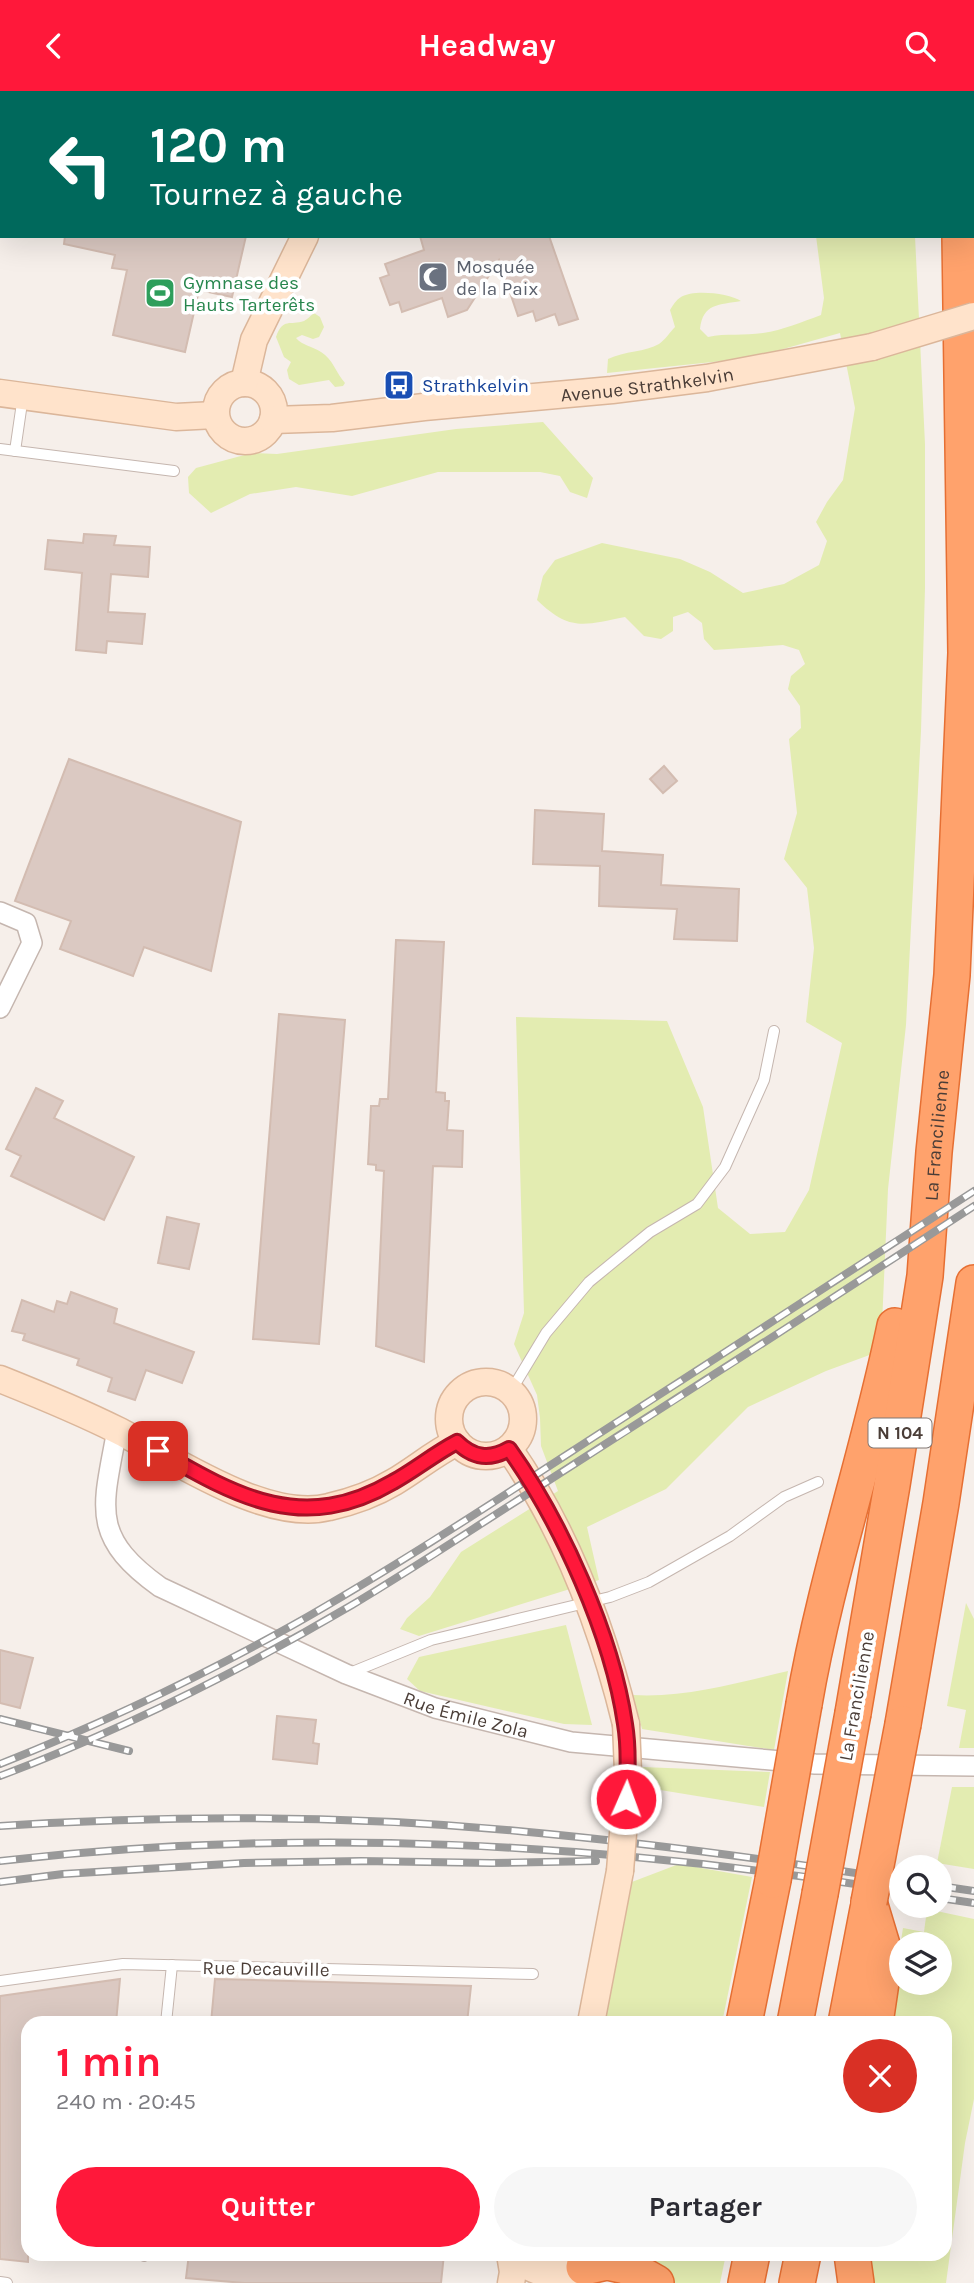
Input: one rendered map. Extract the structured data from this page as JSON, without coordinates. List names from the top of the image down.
{
  "streets": {
    "highway": ["La Francilienne", "N 104"],
    "street": ["Avenue Strathkelvin", "Rue Émile Zola"],
    "lane": ["Rue Decauville"]
  },
  "places": {
    "mosque": ["Mosquée de la Paix"],
    "sports": ["Gymnase des Hauts Tarterêts"],
    "bus stop": ["Strathkelvin"]
  },
  "page": {
    "header": "Headway",
    "turn": ["120 m", "Tournez à gauche"],
    "heading": ["1 min", "240 m · 20:45"],
    "buttons": ["Quitter", "Partager"]
  }
}
